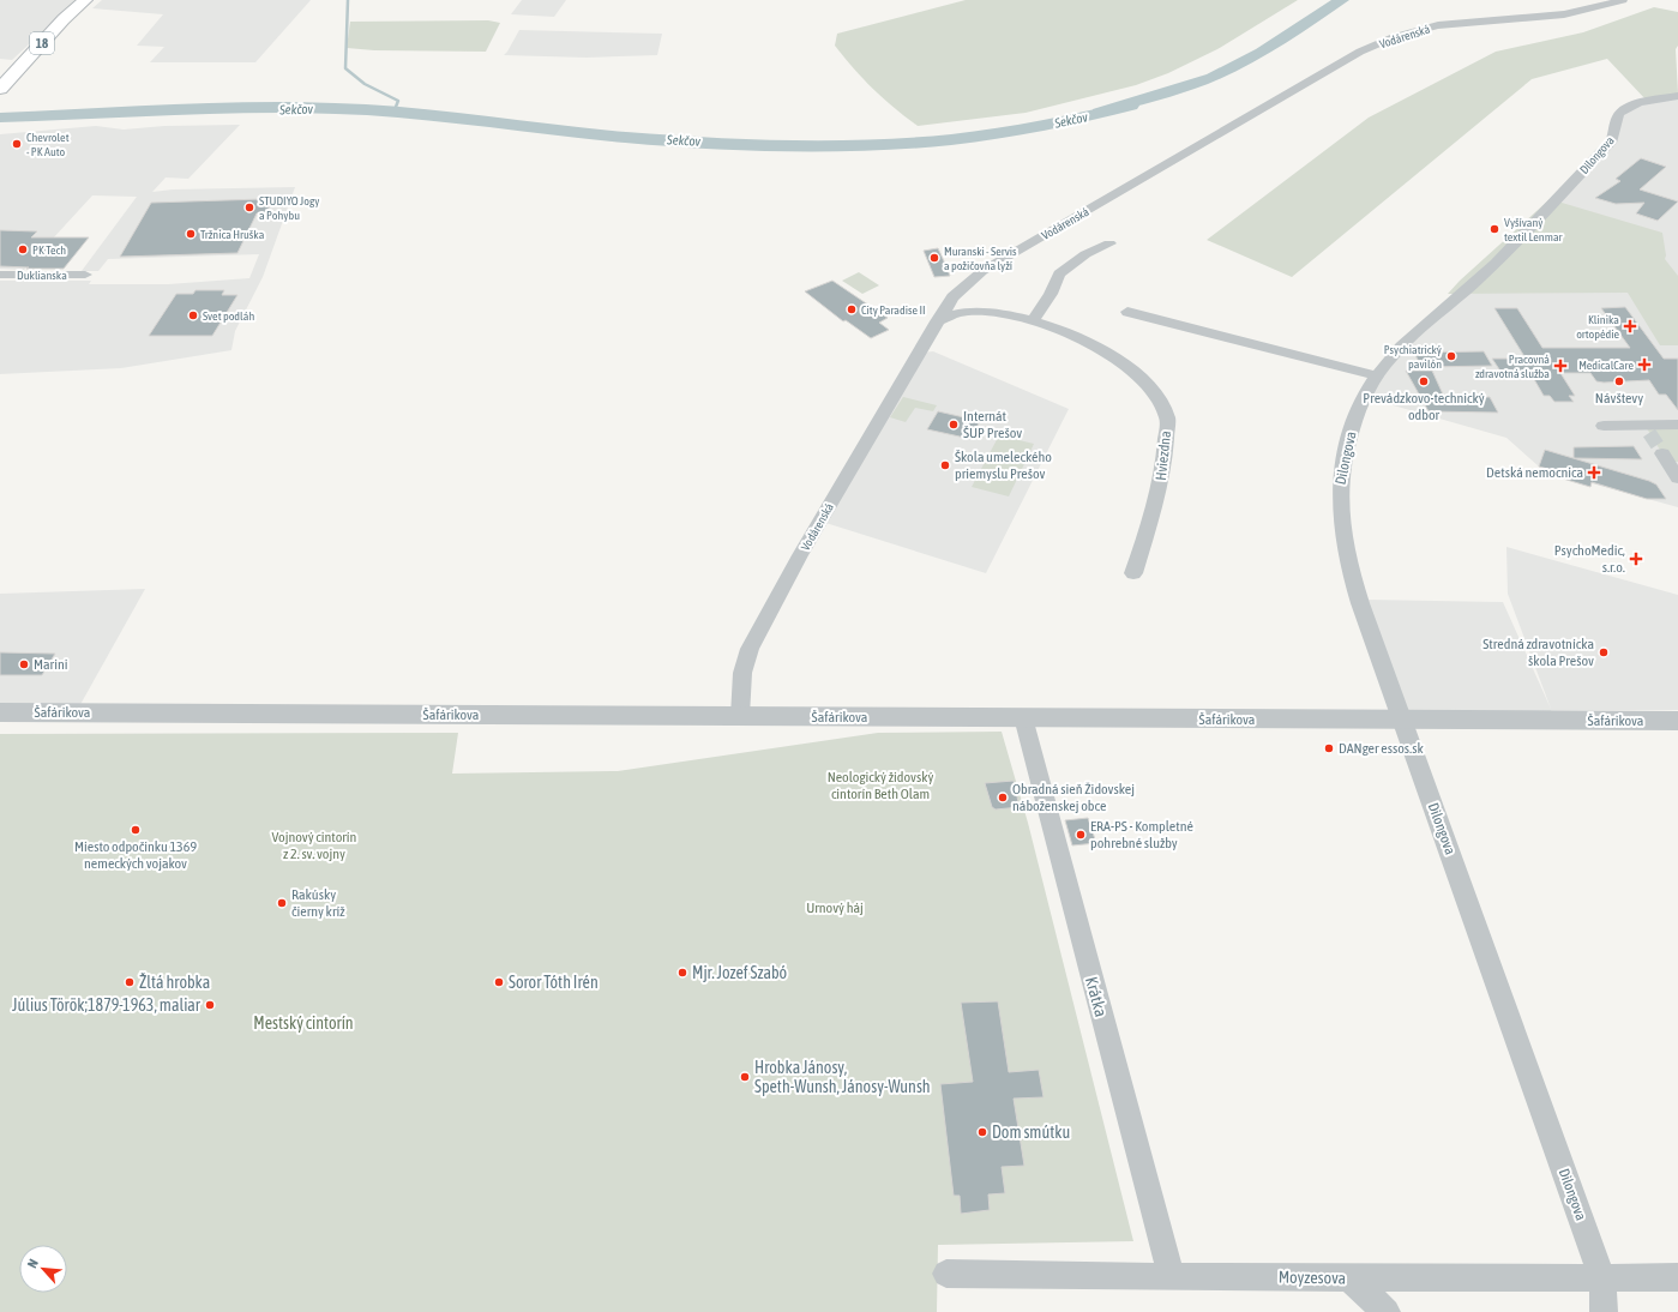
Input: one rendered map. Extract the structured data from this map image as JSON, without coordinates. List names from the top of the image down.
{
  "streets": {
    "main road": ["18"],
    "street": [
      "Vodárenská",
      "Dilongova",
      "Duklianska",
      "Hviezdna",
      "Šafárikova",
      "Krátka",
      "Moyzesova"
    ]
  },
  "crossings": [
    ["Vodárenská", "Hviezdna"],
    ["Vodárenská", "Šafárikova"],
    ["Dilongova", "Šafárikova"],
    ["Dilongova", "Moyzesova"],
    ["Šafárikova", "Krátka"],
    ["Krátka", "Moyzesova"]
  ],
  "water": ["Sekčov"],
  "parks": [
    "Neologický židovský cintorín Beth Olam",
    "Vojnový cintorín z 2. sv. vojny",
    "Urnový háj",
    "Mestský cintorín"
  ],
  "places": {
    "other": [
      "Chevrolet - PK Auto",
      "STUDIYO Jogy a Pohybu",
      "Vyšívaný textil Lenmar",
      "Tržnica Hruška",
      "PK Tech",
      "Muranski - Servis a požičovňa lyží",
      "City Paradise II",
      "Svet podláh",
      "Psychiatrický pavilón",
      "Prevádzkovo‑technický odbor",
      "Návštevy",
      "Internát ŠUP Prešov",
      "Škola umeleckého priemyslu Prešov",
      "Stredná zdravotnícka škola Prešov",
      "Marini",
      "DANger essos.sk",
      "Obradná sieň Židovskej náboženskej obce",
      "Miesto odpočinku 1369 nemeckých vojakov",
      "ERA-PS - Kompletné pohrebné služby",
      "Rakúsky čierny kríž",
      "Mjr. Jozef Szabó",
      "Žltá hrobka",
      "Soror Tóth Irén",
      "Július Török;1879-1963, maliar",
      "Hrobka Jánosy, Speth-Wunsh, Jánosy-Wunsh",
      "Dom smútku"
    ],
    "health": [
      "Klinika ortopédie",
      "MedicalCare",
      "Pracovná zdravotná služba",
      "Detská nemocnica",
      "PsychoMedic, s.r.o."
    ]
  },
  "north": "top left"
}
